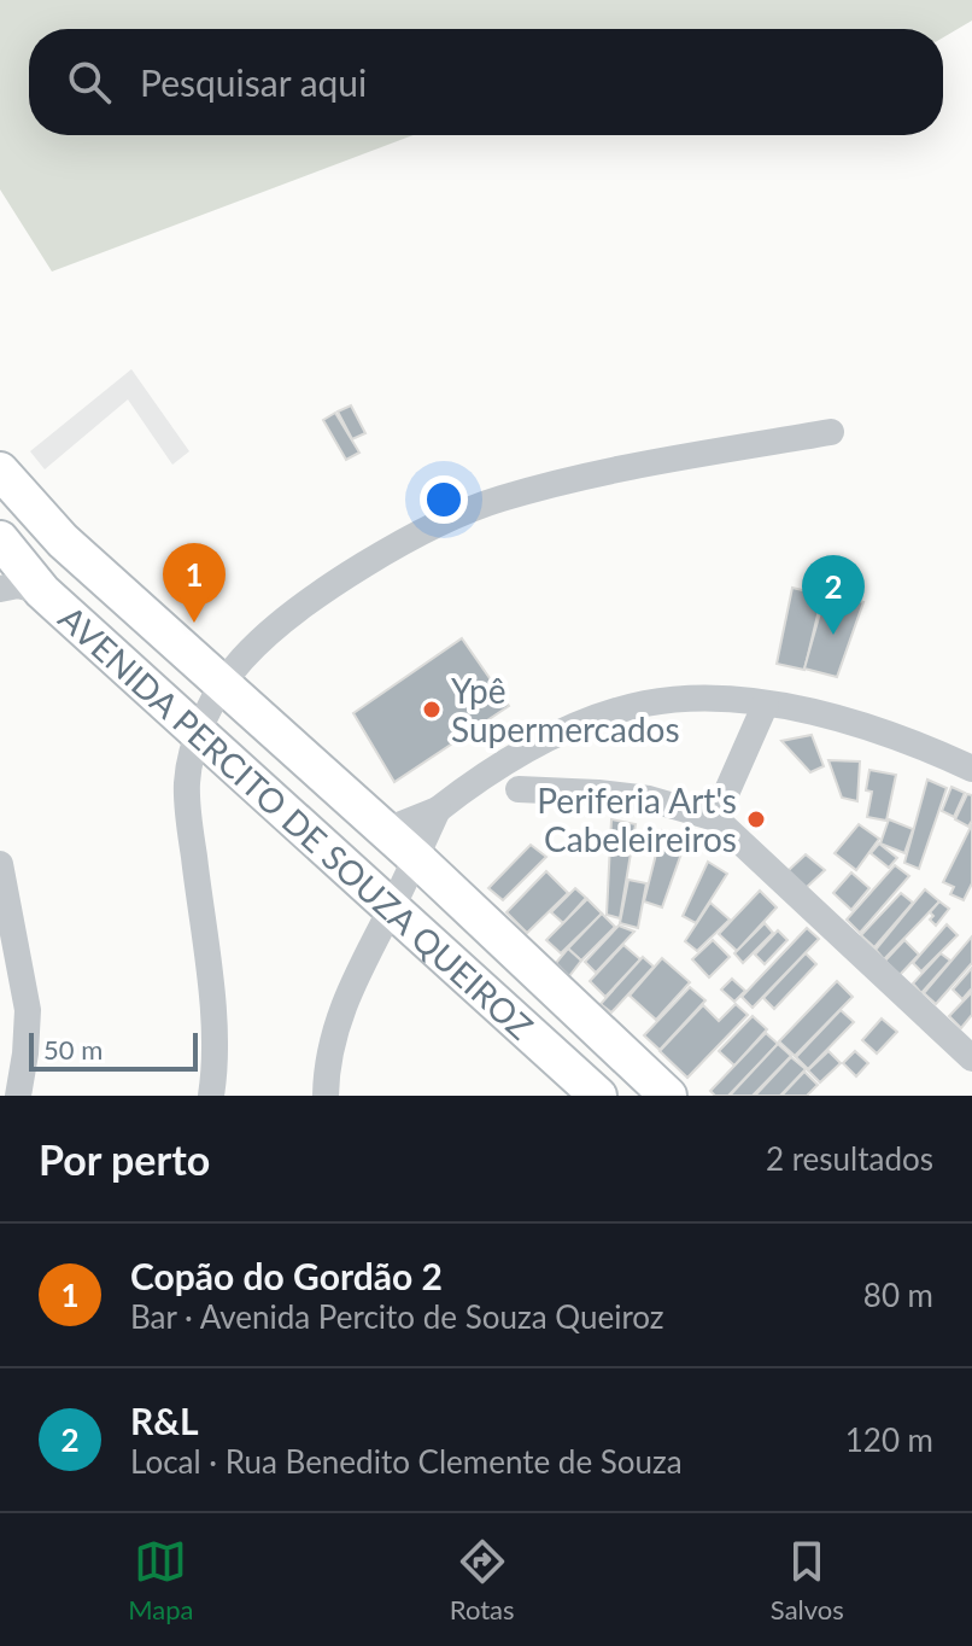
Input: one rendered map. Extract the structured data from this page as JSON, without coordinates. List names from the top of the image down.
{
  "streets": {
    "main road": ["AVENIDA PERCITO DE SOUZA QUEIROZ"]
  },
  "places": ["Ypê Supermercados", "Periferia Art's Cabeleireiros"],
  "scale_bar": "50 m",
  "page": {
    "search": "Pesquisar aqui",
    "pins": ["1", "2"],
    "scale": "50 m",
    "heading": ["Por perto", "2 resultados"],
    "list": [
      {
        "mark": "1",
        "name": "Copão do Gordão 2",
        "note": "Bar · Avenida Percito de Souza Queiroz",
        "value": "80 m"
      },
      {
        "mark": "2",
        "name": "R&L",
        "note": "Local · Rua Benedito Clemente de Souza",
        "value": "120 m"
      }
    ],
    "nav": ["Mapa", "Rotas", "Salvos"]
  }
}
